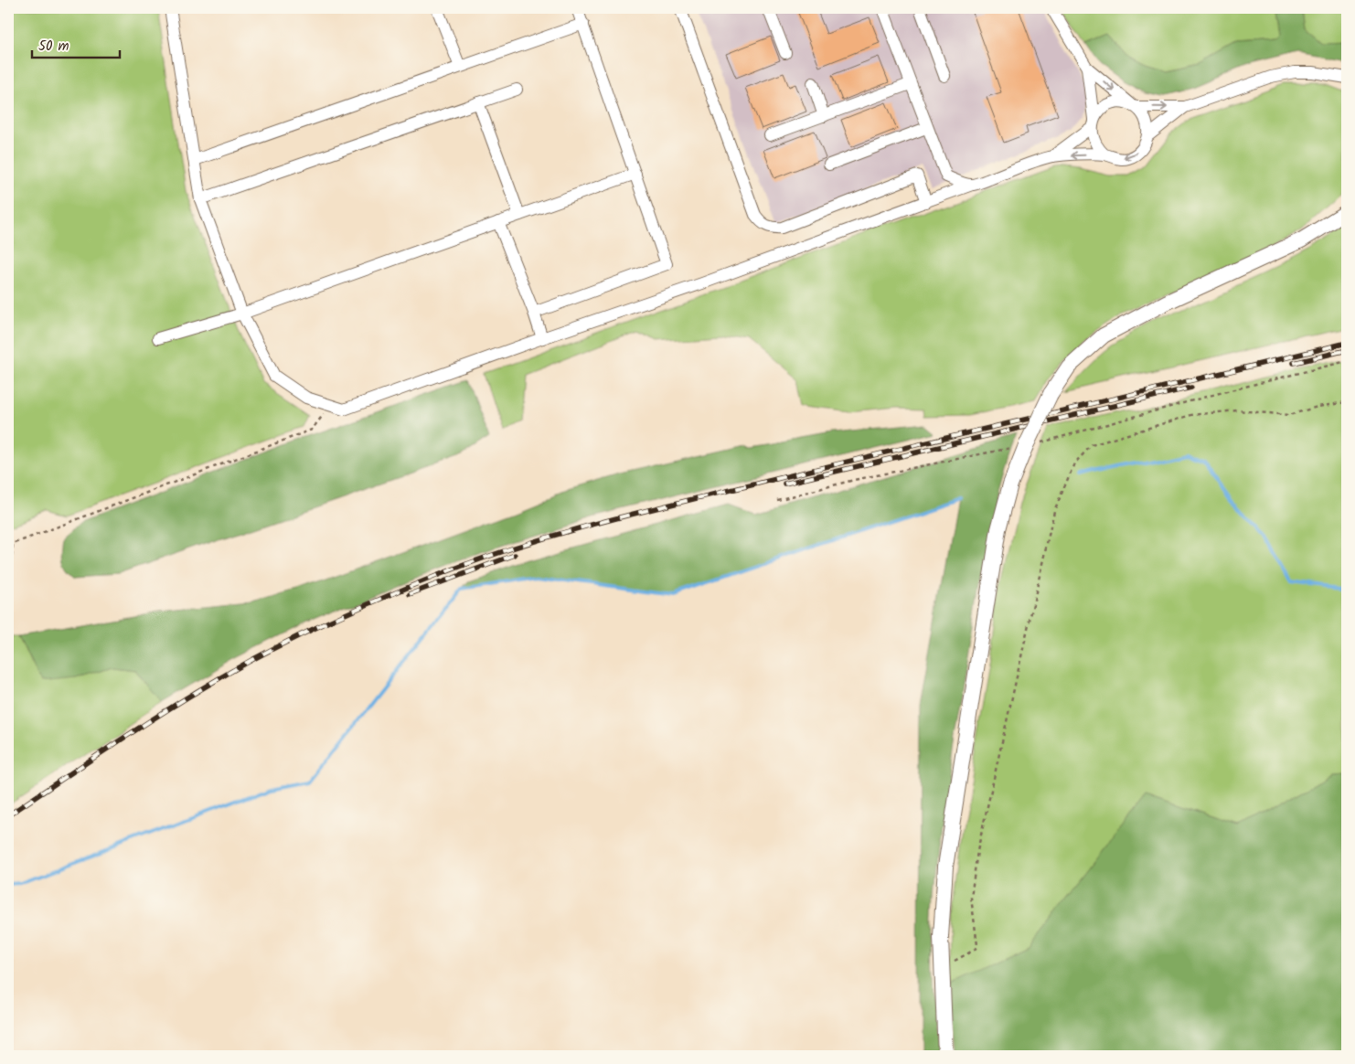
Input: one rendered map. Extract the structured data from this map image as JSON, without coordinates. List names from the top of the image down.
{
  "scale_bar": "50 m"
}
